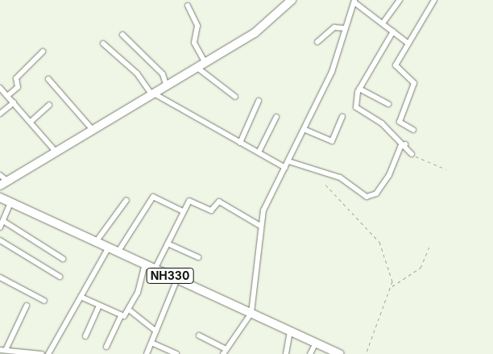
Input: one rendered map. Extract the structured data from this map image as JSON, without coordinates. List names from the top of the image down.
{
  "streets": {
    "main road": ["NH330"]
  }
}
